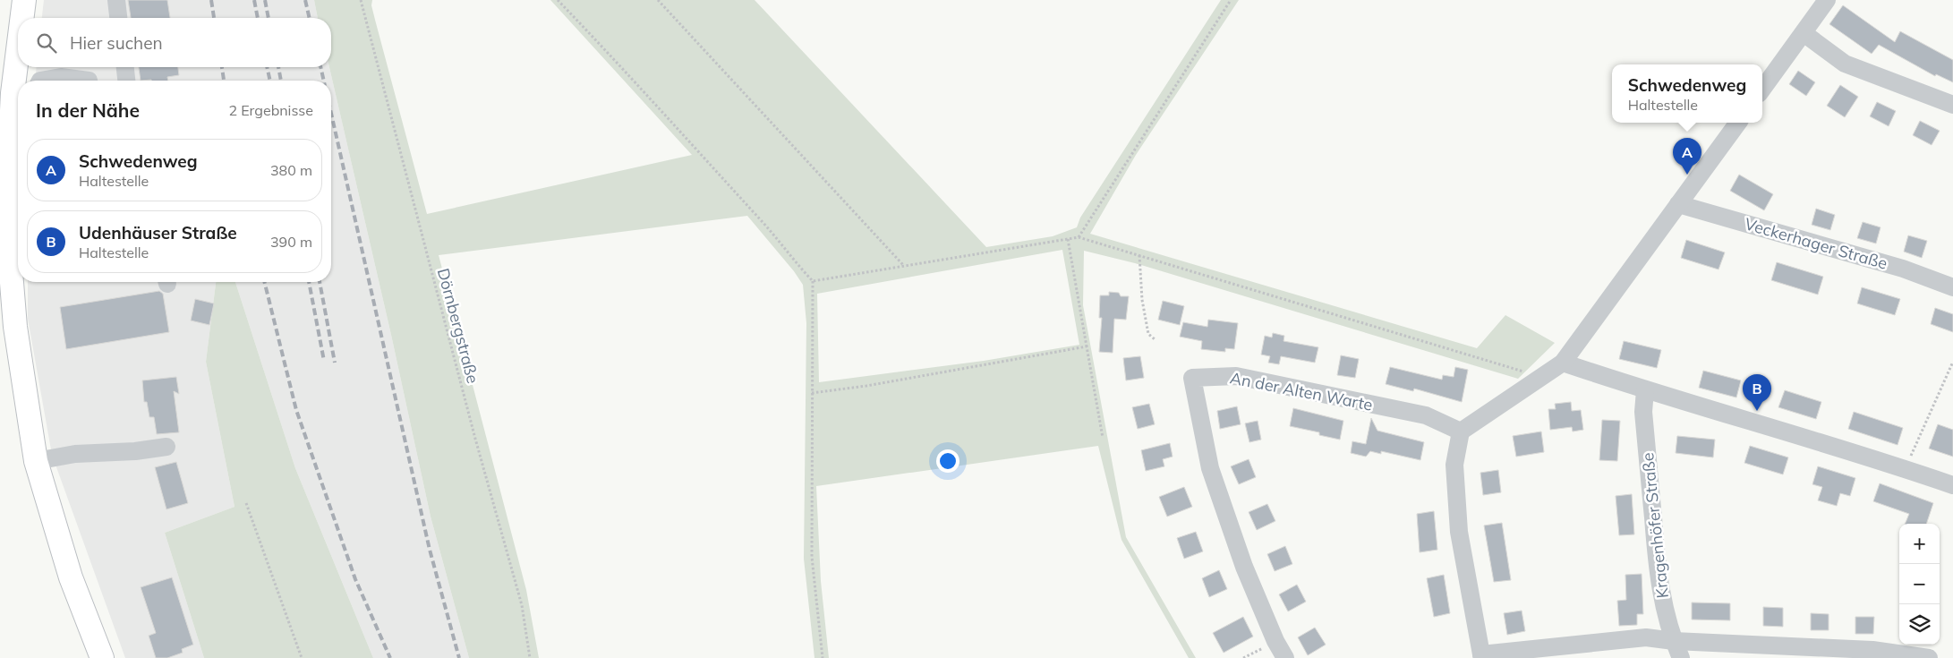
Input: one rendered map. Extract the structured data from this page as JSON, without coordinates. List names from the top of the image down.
{
  "streets": {
    "street": ["Veckerhager Straße", "An der Alten Warte", "Kragenhöfer Straße"],
    "path": ["Dörnbergstraße"]
  },
  "page": {
    "search": "Hier suchen",
    "popup": ["Schwedenweg", "Haltestelle"],
    "heading": ["In der Nähe", "2 Ergebnisse"],
    "pins": ["A", "B"],
    "list": [
      {
        "mark": "A",
        "name": "Schwedenweg",
        "note": "Haltestelle",
        "value": "380 m"
      },
      {
        "mark": "B",
        "name": "Udenhäuser Straße",
        "note": "Haltestelle",
        "value": "390 m"
      }
    ],
    "map_buttons": ["+", "−"]
  }
}
